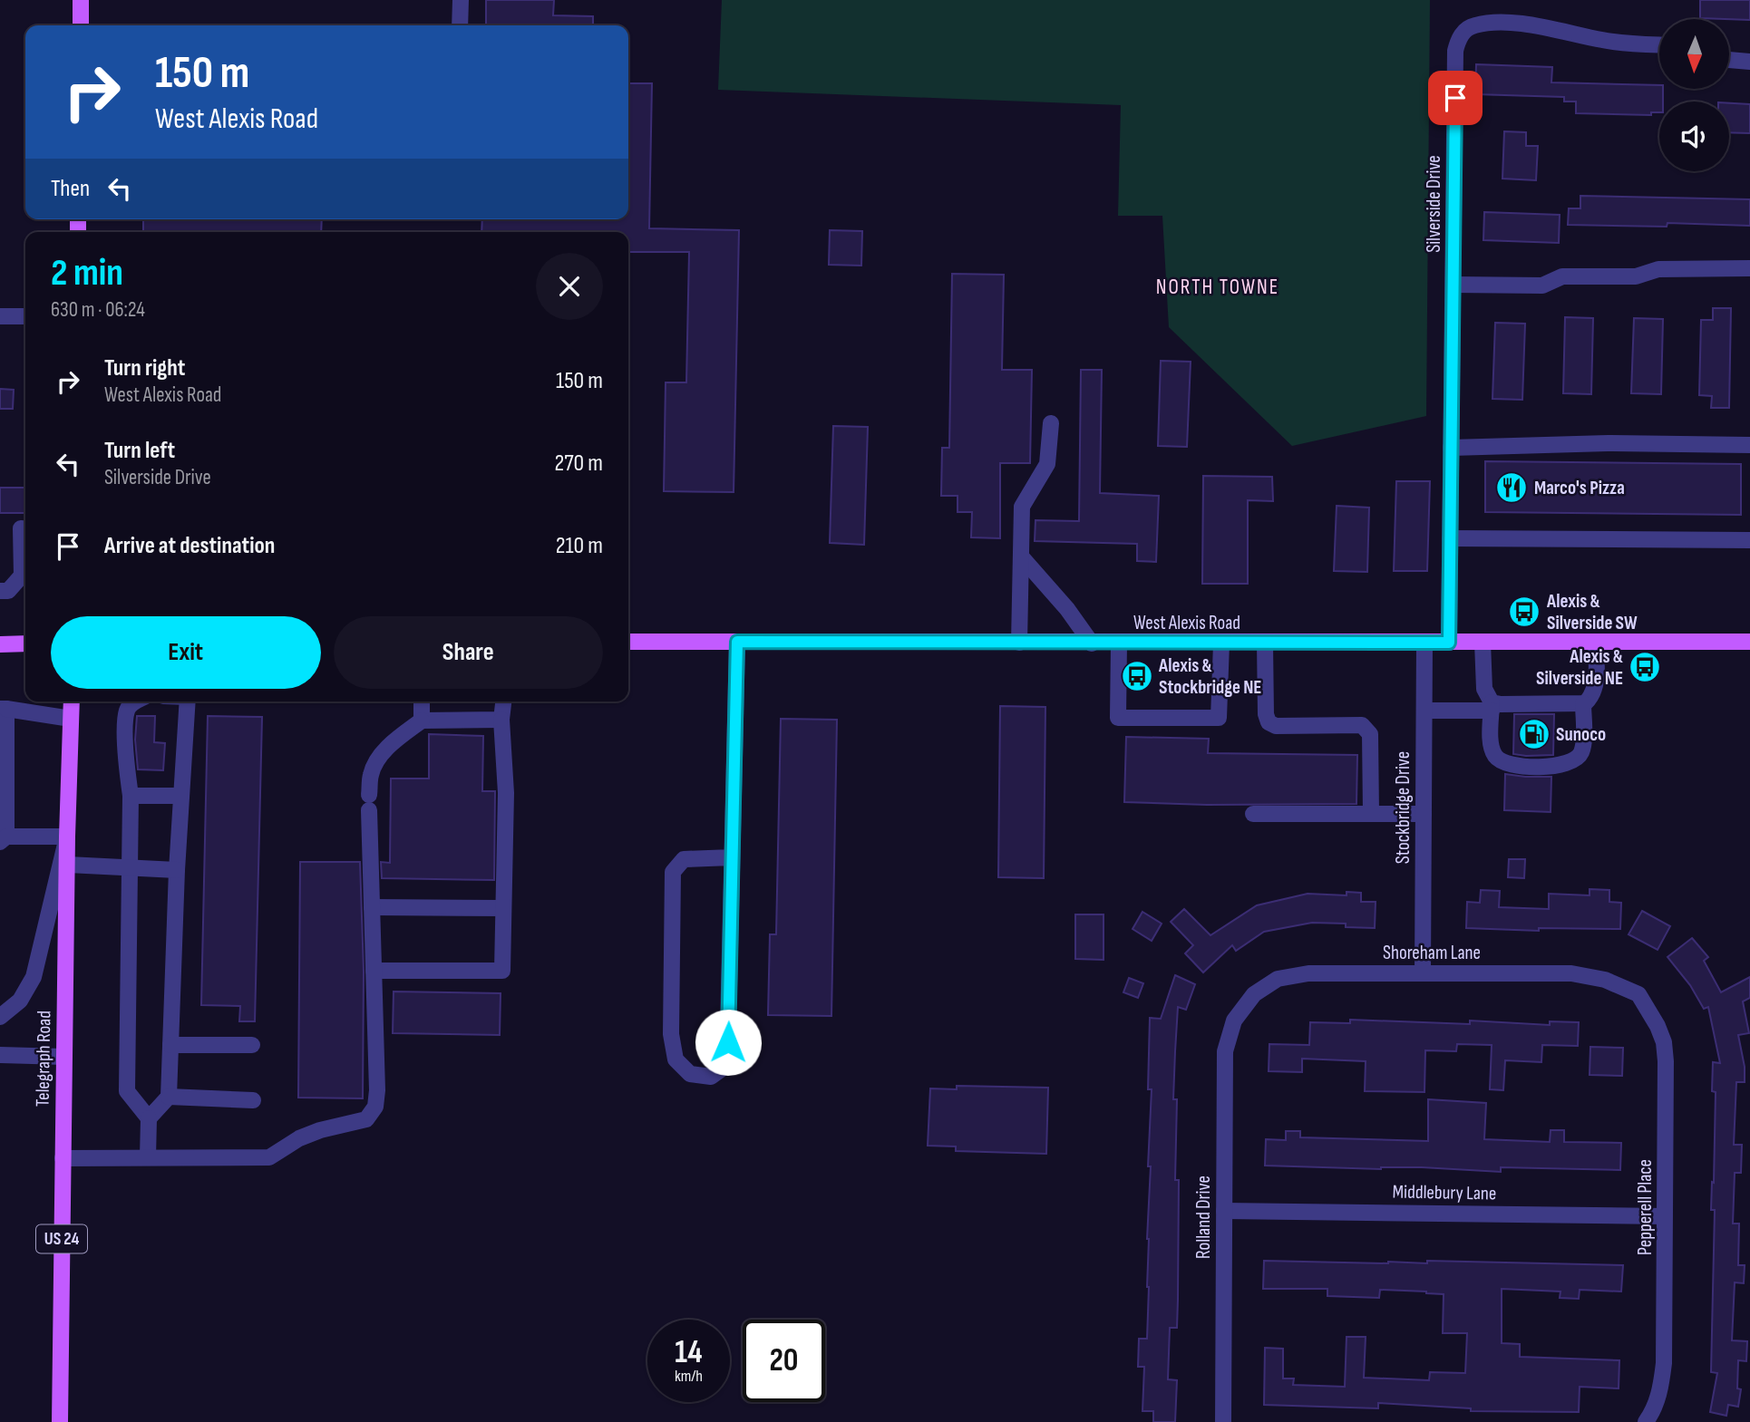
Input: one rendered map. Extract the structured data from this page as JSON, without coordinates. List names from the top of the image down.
{
  "streets": {
    "main road": ["West Alexis Road", "Telegraph Road", "US 24"],
    "street": [
      "Silverside Drive",
      "Stockbridge Drive",
      "Shoreham Lane",
      "Middlebury Lane",
      "Pepperell Place",
      "Rolland Drive"
    ]
  },
  "crossings": [
    ["Silverside Drive", "West Alexis Road"],
    ["West Alexis Road", "Stockbridge Drive"],
    ["Stockbridge Drive", "Shoreham Lane"],
    ["Shoreham Lane", "Pepperell Place"],
    ["Shoreham Lane", "Rolland Drive"],
    ["Middlebury Lane", "Pepperell Place"],
    ["Middlebury Lane", "Rolland Drive"]
  ],
  "districts": ["NORTH TOWNE"],
  "places": {
    "restaurant": ["Marco's Pizza"],
    "bus stop": ["Alexis & Silverside SW", "Alexis & Silverside NE", "Alexis & Stockbridge NE"],
    "fuel station": ["Sunoco"]
  },
  "north": "bottom",
  "page": {
    "turn": ["150 m", "West Alexis Road"],
    "then": "Then",
    "heading": ["2 min", "630 m · 06:24"],
    "list": [
      {
        "name": "Turn right",
        "note": "West Alexis Road",
        "value": "150 m"
      },
      {
        "name": "Turn left",
        "note": "Silverside Drive",
        "value": "270 m"
      },
      {
        "name": "Arrive at destination",
        "value": "210 m"
      }
    ],
    "buttons": ["Exit", "Share"],
    "speed": "14 km/h",
    "limit": "20"
  }
}
